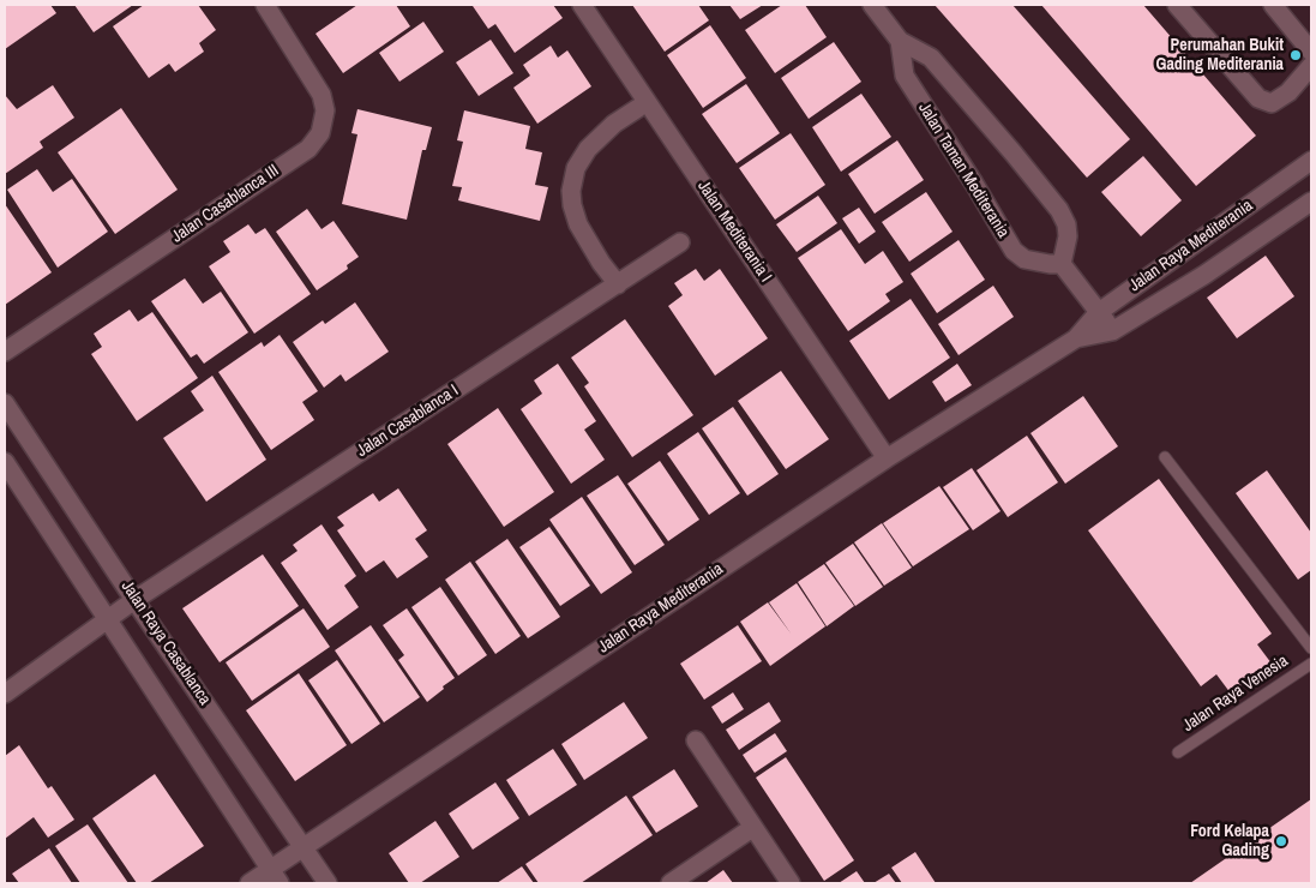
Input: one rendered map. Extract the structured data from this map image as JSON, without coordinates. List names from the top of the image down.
{
  "streets": {
    "street": [
      "Jalan Taman Mediterania",
      "Jalan Casablanca III",
      "Jalan Mediterania I",
      "Jalan Raya Mediterania",
      "Jalan Casablanca I",
      "Jalan Raya Casablanca"
    ],
    "lane": ["Jalan Raya Venesia"]
  },
  "crossings": [
    ["Jalan Mediterania I", "Jalan Raya Mediterania"],
    ["Jalan Raya Mediterania", "Jalan Raya Casablanca"],
    ["Jalan Casablanca I", "Jalan Raya Casablanca"]
  ],
  "places": ["Perumahan Bukit Gading Mediterania", "Ford Kelapa Gading"]
}
